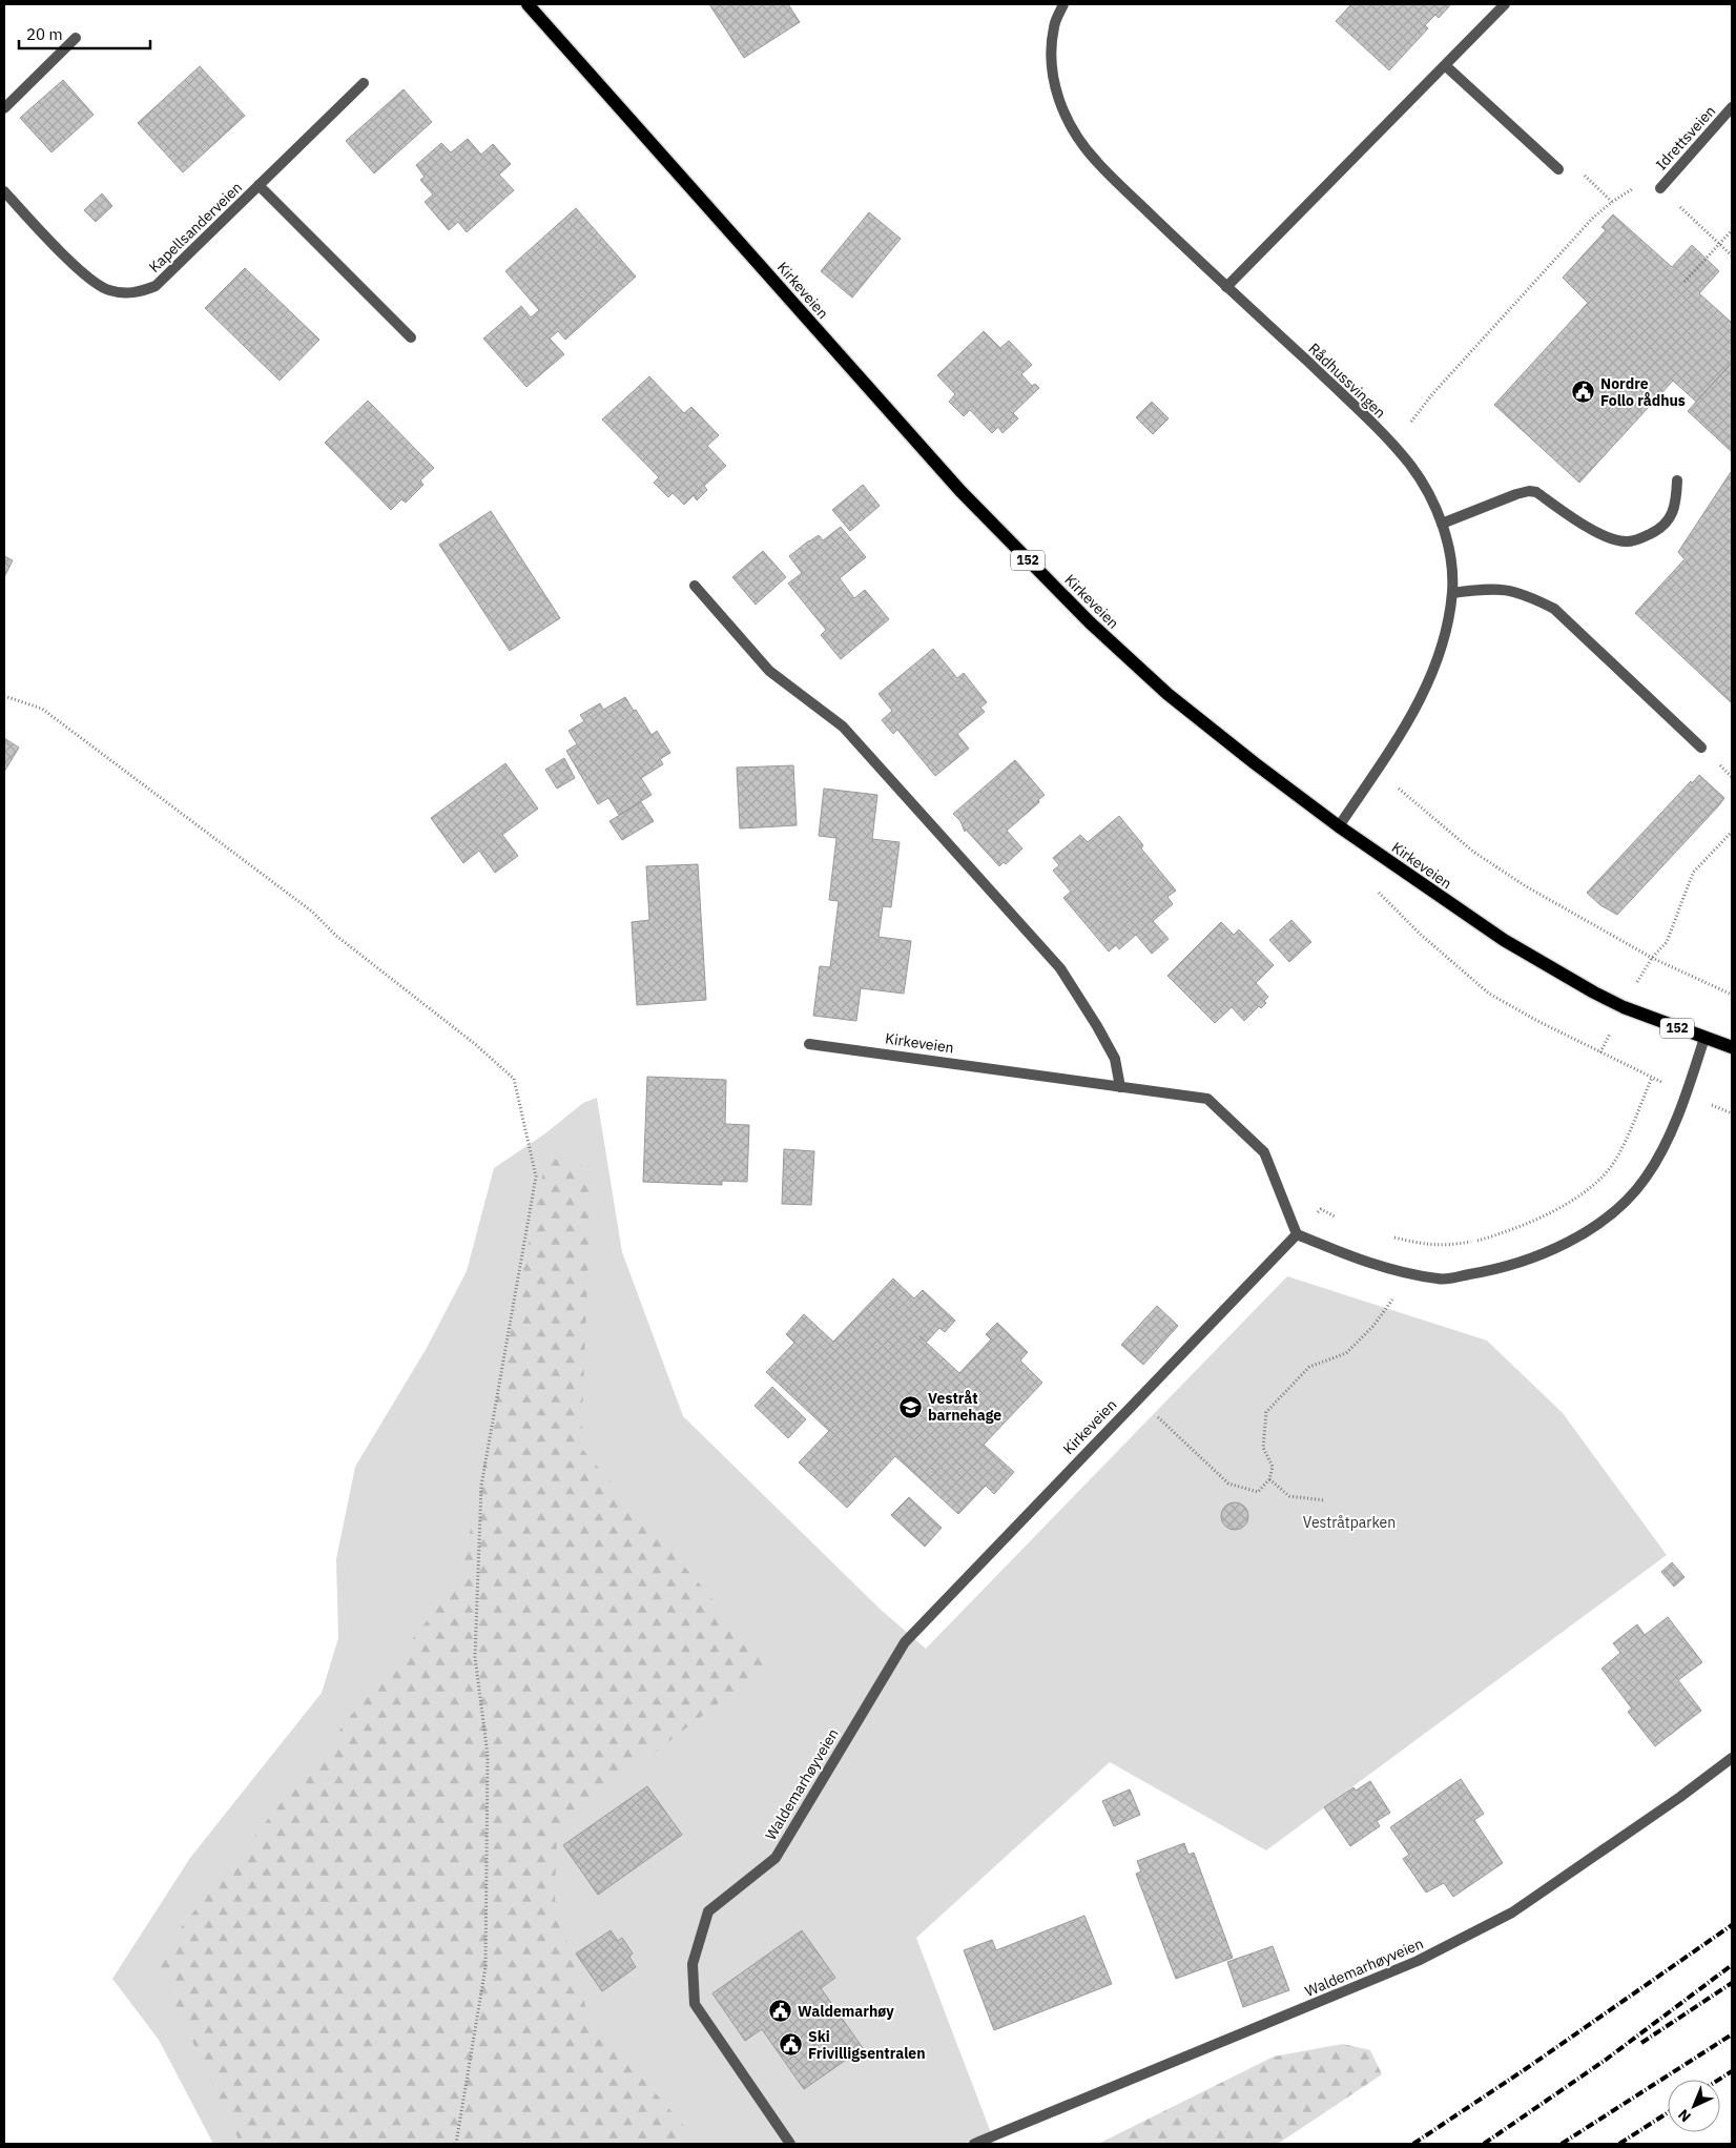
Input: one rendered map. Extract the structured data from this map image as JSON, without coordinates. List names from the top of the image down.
{
  "streets": {
    "main road": ["Kirkeveien", "152"],
    "street": [
      "Idrettsveien",
      "Kapellsanderveien",
      "Rådhussvingen",
      "Waldemarhøyveien"
    ]
  },
  "crossings": [
    ["Kirkeveien", "Rådhussvingen"],
    ["Kirkeveien", "Waldemarhøyveien"]
  ],
  "parks": ["Vestråtparken"],
  "places": {
    "public building": ["Nordre Follo rådhus", "Waldemarhøy", "Ski Frivilligsentralen"],
    "school or university": ["Vestråt barnehage"]
  },
  "scale_bar": "20 m",
  "north": "bottom left"
}
